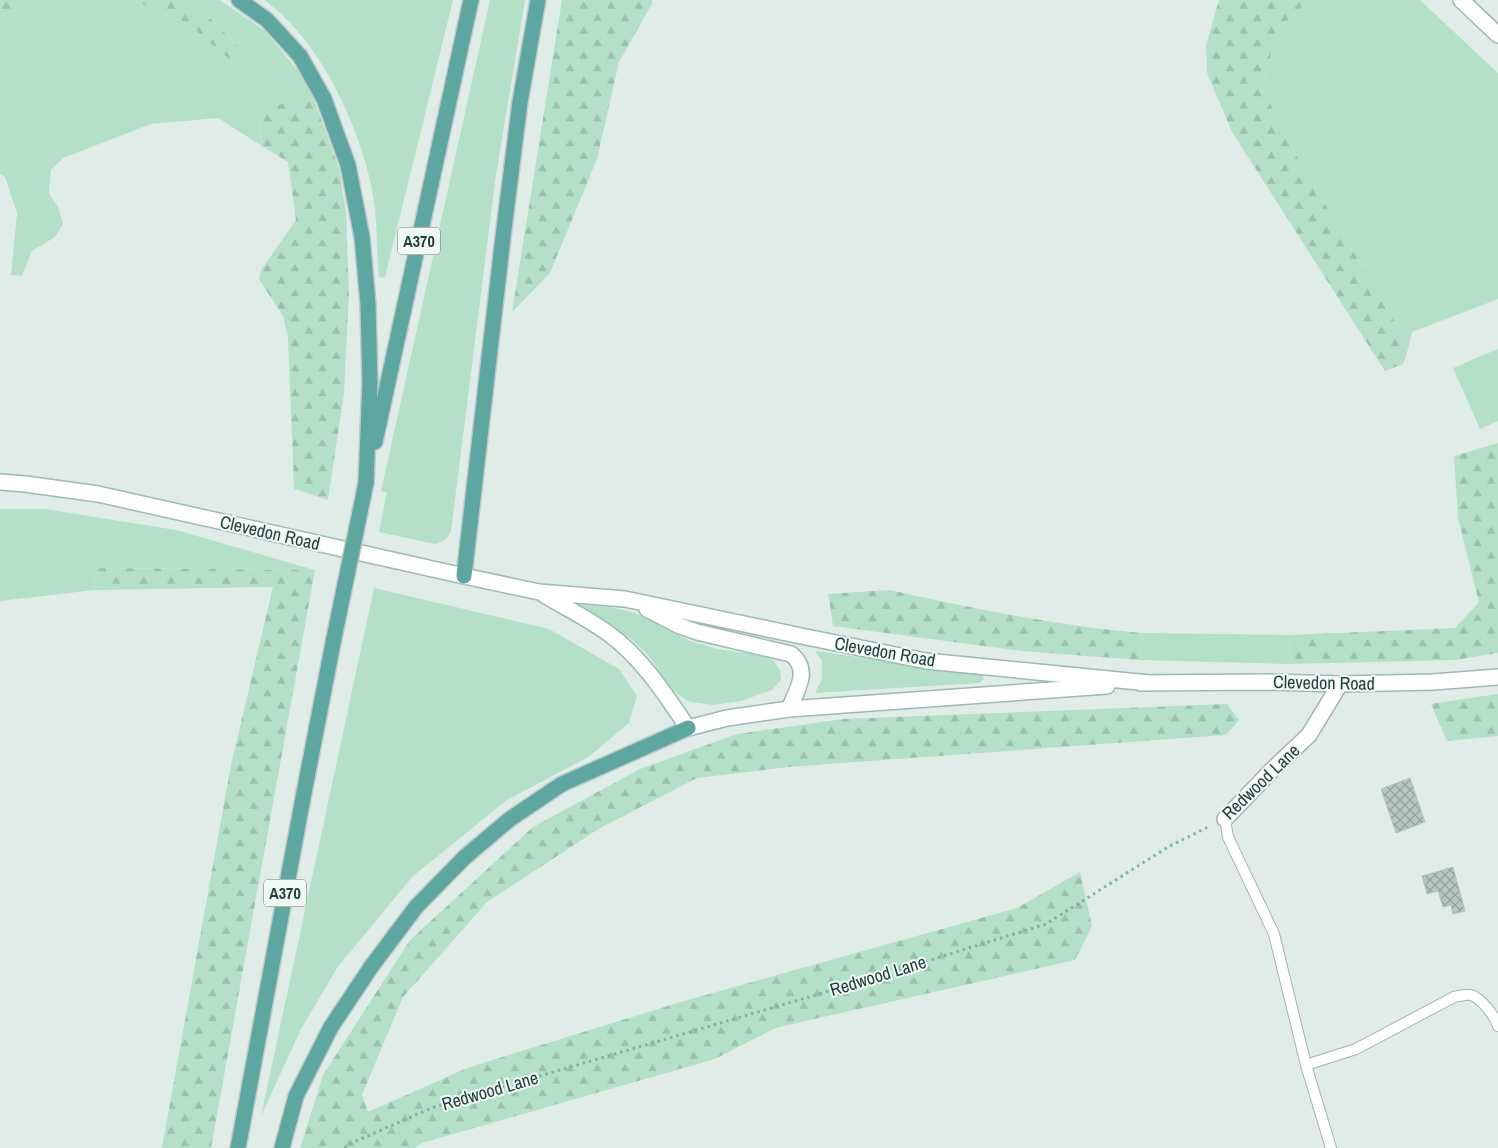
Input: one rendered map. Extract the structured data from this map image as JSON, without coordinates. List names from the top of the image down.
{
  "streets": {
    "main road": ["A370", "Clevedon Road", "Redwood Lane"]
  },
  "crossings": [
    ["Clevedon Road", "Redwood Lane"]
  ]
}
